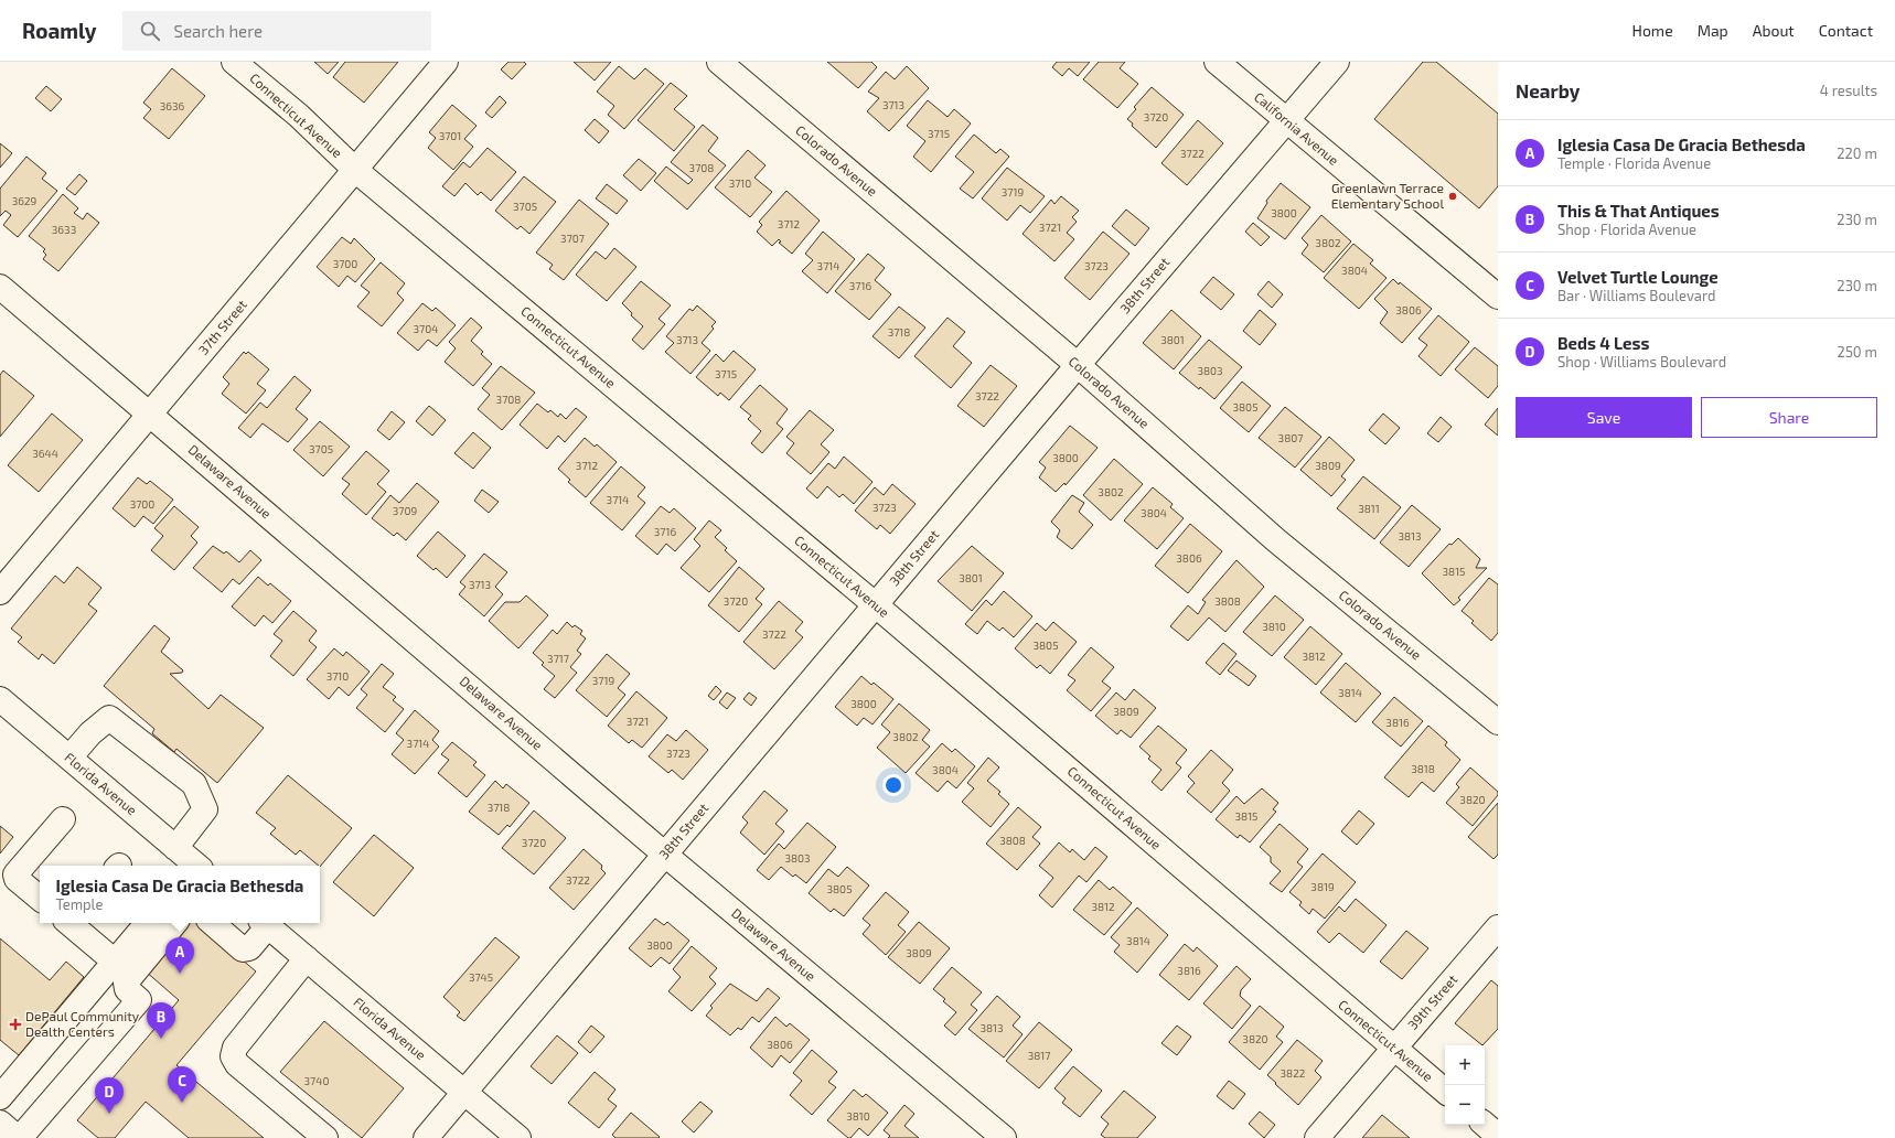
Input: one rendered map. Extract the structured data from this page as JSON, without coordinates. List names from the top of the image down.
{
  "streets": {
    "street": [
      "Connecticut Avenue",
      "California Avenue",
      "Colorado Avenue",
      "38th Street",
      "37th Street",
      "Delaware Avenue",
      "Florida Avenue",
      "39th Street"
    ]
  },
  "crossings": [
    ["Connecticut Avenue", "38th Street"],
    ["Connecticut Avenue", "37th Street"],
    ["Connecticut Avenue", "39th Street"],
    ["California Avenue", "38th Street"],
    ["Colorado Avenue", "38th Street"],
    ["38th Street", "Delaware Avenue"],
    ["38th Street", "Florida Avenue"],
    ["37th Street", "Delaware Avenue"]
  ],
  "places": {
    "other": ["Greenlawn Terrace Elementary School"],
    "health": ["DePaul Community Dealth Centers"]
  },
  "house_numbers": [
    "3713",
    "3636",
    "3720",
    "3715",
    "3701",
    "3722",
    "3708",
    "3710",
    "3719",
    "3629",
    "3705",
    "3800",
    "3712",
    "3721",
    "3633",
    "3707",
    "3802",
    "3700",
    "3714",
    "3723",
    "3804",
    "3716",
    "3806",
    "3704",
    "3718",
    "3713",
    "3801",
    "3803",
    "3715",
    "3722",
    "3708",
    "3805",
    "3807",
    "3705",
    "3644",
    "3800",
    "3712",
    "3809",
    "3802",
    "3714",
    "3700",
    "3723",
    "3811",
    "3709",
    "3804",
    "3716",
    "3813",
    "3806",
    "3815",
    "3801",
    "3713",
    "3720",
    "3808",
    "3810",
    "3722",
    "3805",
    "3812",
    "3717",
    "3710",
    "3719",
    "3814",
    "3800",
    "3809",
    "3721",
    "3816",
    "3802",
    "3714",
    "3723",
    "3818",
    "3804",
    "3820",
    "3718",
    "3815",
    "3808",
    "3720",
    "3803",
    "3722",
    "3819",
    "3805",
    "3812",
    "3814",
    "3800",
    "3809",
    "3816",
    "3745",
    "3813",
    "3820",
    "3806",
    "3817",
    "3822",
    "3740",
    "3810"
  ],
  "page": {
    "header": "Roamly",
    "search": "Search here",
    "nav": [
      "Home",
      "Map",
      "About",
      "Contact"
    ],
    "heading": ["Nearby", "4 results"],
    "list": [
      {
        "mark": "A",
        "name": "Iglesia Casa De Gracia Bethesda",
        "note": "Temple · Florida Avenue",
        "value": "220 m"
      },
      {
        "mark": "B",
        "name": "This & That Antiques",
        "note": "Shop · Florida Avenue",
        "value": "230 m"
      },
      {
        "mark": "C",
        "name": "Velvet Turtle Lounge",
        "note": "Bar · Williams Boulevard",
        "value": "230 m"
      },
      {
        "mark": "D",
        "name": "Beds 4 Less",
        "note": "Shop · Williams Boulevard",
        "value": "250 m"
      }
    ],
    "buttons": ["Save", "Share"],
    "popup": ["Iglesia Casa De Gracia Bethesda", "Temple"],
    "pins": [
      "A",
      "B",
      "C",
      "D"
    ],
    "map_buttons": ["+", "−"]
  }
}
